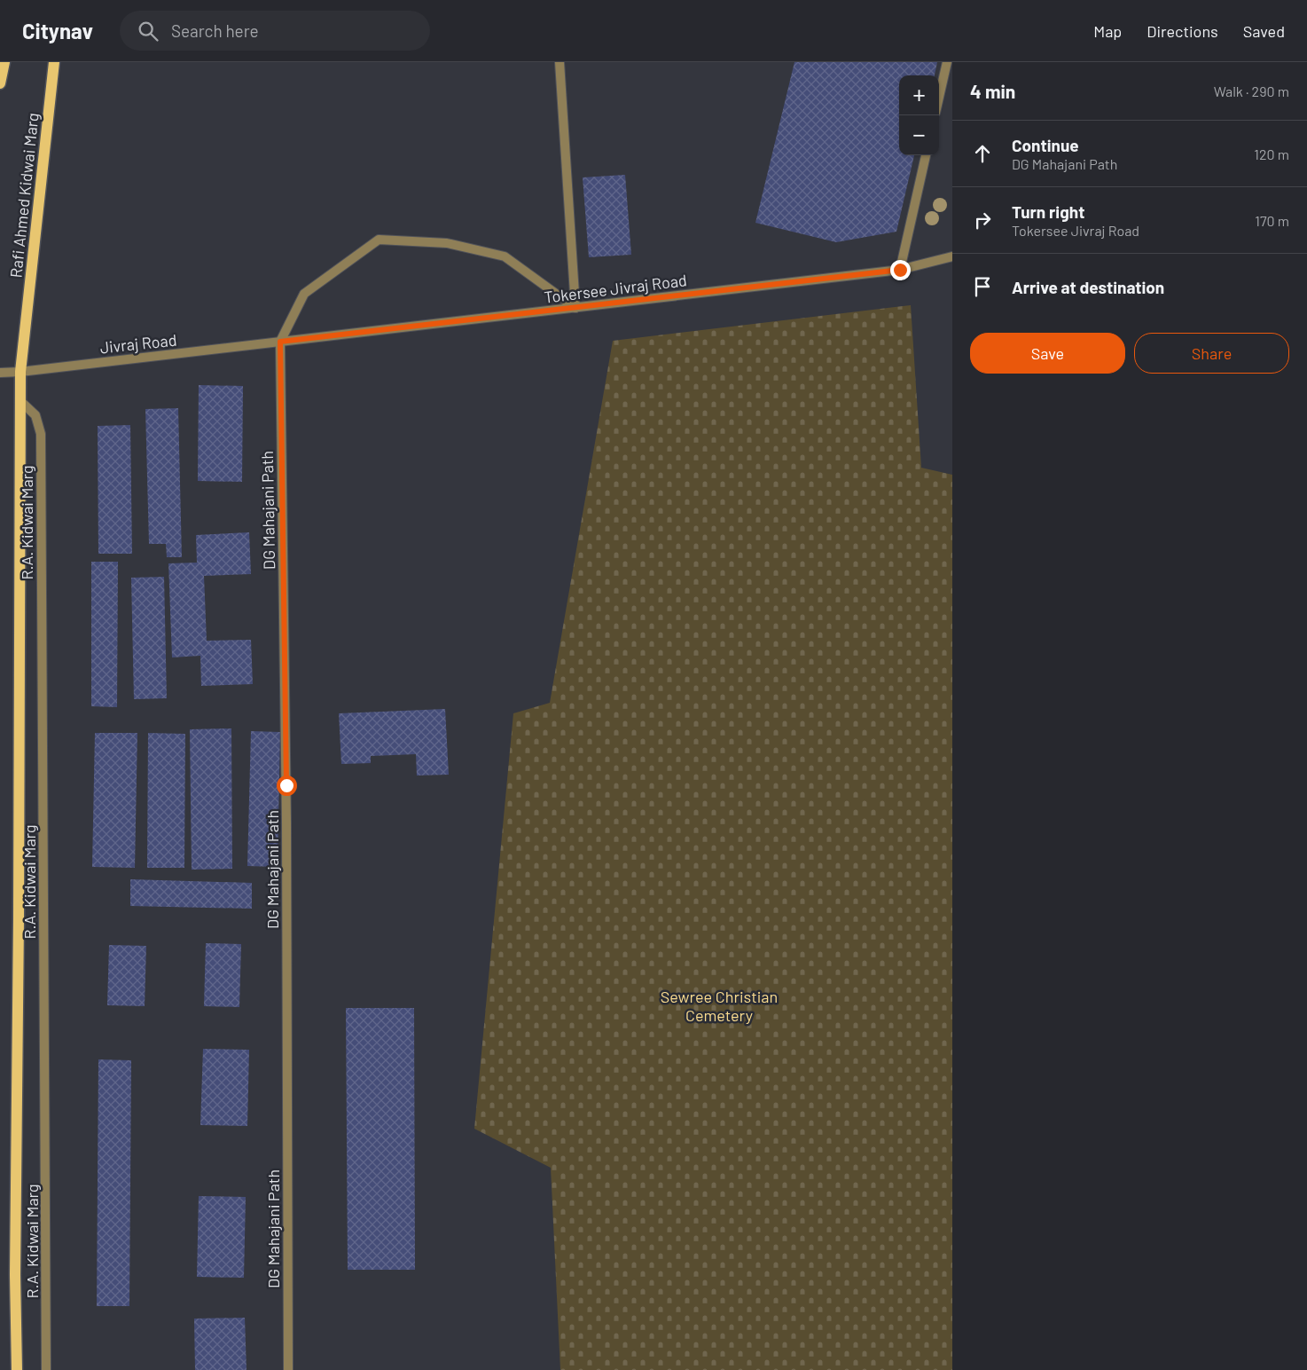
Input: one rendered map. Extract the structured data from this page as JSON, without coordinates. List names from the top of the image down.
{
  "streets": {
    "main road": ["Rafi Ahmed Kidwai Marg"],
    "street": [
      "Tokersee Jivraj Road",
      "Jivraj Road",
      "DG Mahajani Path",
      "R.A. Kidwai Marg"
    ]
  },
  "crossings": [
    ["Rafi Ahmed Kidwai Marg", "Jivraj Road"],
    ["Rafi Ahmed Kidwai Marg", "R.A. Kidwai Marg"],
    ["Tokersee Jivraj Road", "Jivraj Road"],
    ["Tokersee Jivraj Road", "DG Mahajani Path"],
    ["Jivraj Road", "DG Mahajani Path"]
  ],
  "parks": ["Sewree Christian Cemetery"],
  "page": {
    "header": "Citynav",
    "search": "Search here",
    "nav": ["Map", "Directions", "Saved"],
    "heading": ["4 min", "Walk · 290 m"],
    "map_buttons": ["+", "−"],
    "list": [
      ["Continue", "DG Mahajani Path", "120 m"],
      ["Turn right", "Tokersee Jivraj Road", "170 m"],
      "Arrive at destination"
    ],
    "buttons": ["Save", "Share"]
  }
}
